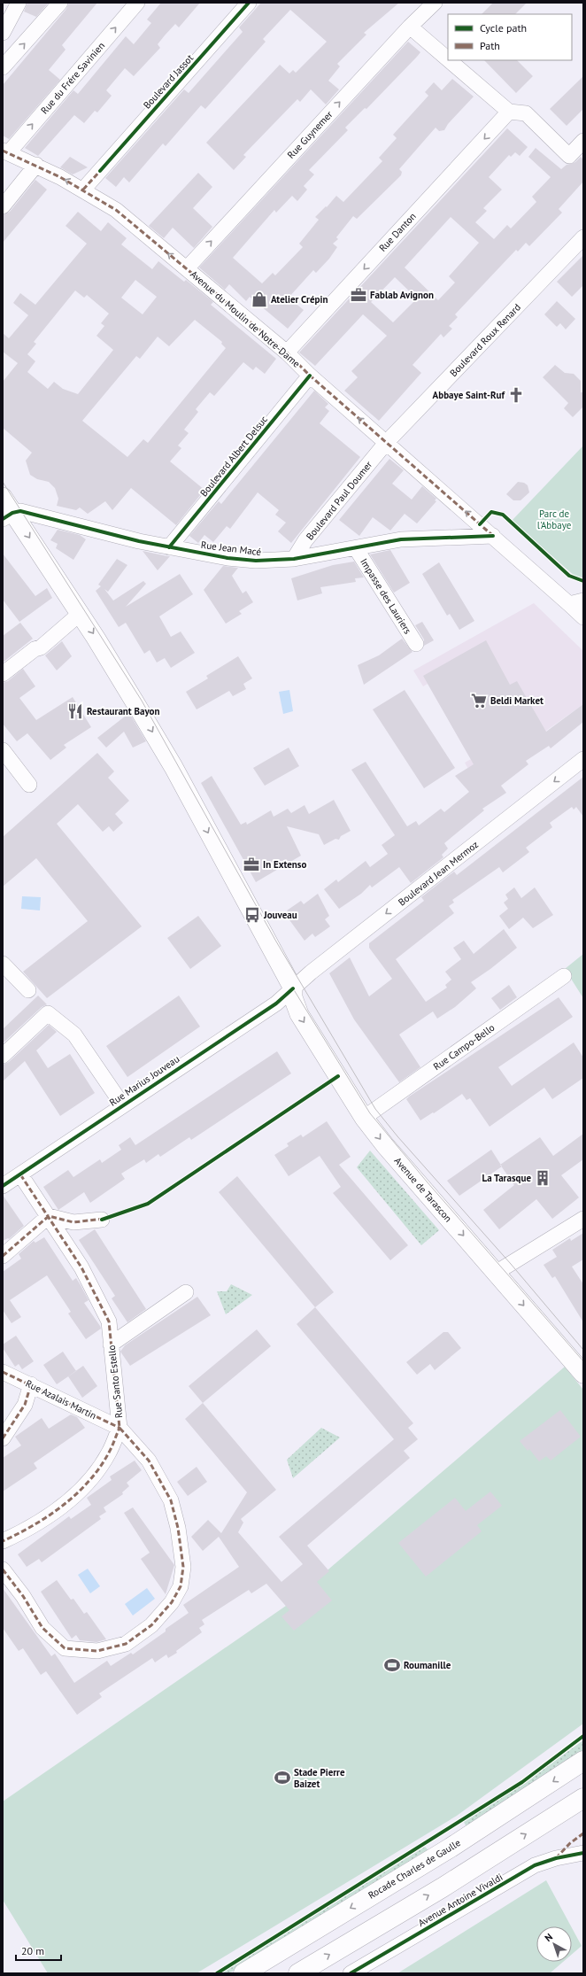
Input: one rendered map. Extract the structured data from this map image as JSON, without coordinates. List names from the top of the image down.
{
  "streets": {
    "main road": ["Rocade Charles de Gaulle"],
    "street": [
      "Rue du Frére Savinien",
      "Boulevard Jassot",
      "Rue Guynemer",
      "Rue Danton",
      "Avenue du Moulin de Notre-Dame",
      "Boulevard Roux Renard",
      "Boulevard Albert Delsuc",
      "Boulevard Paul Doumer",
      "Rue Jean Macé",
      "Impasse des Lauriers",
      "Boulevard Jean Mermoz",
      "Rue Campo-Bello",
      "Rue Marius Jouveau",
      "Avenue de Tarascon",
      "Rue Santo Estello",
      "Rue Azalais Martin",
      "Avenue Antoine Vivaldi"
    ]
  },
  "crossings": [
    ["Rue du Frére Savinien", "Avenue du Moulin de Notre-Dame"],
    ["Boulevard Jassot", "Avenue du Moulin de Notre-Dame"],
    ["Rue Guynemer", "Avenue du Moulin de Notre-Dame"],
    ["Rue Danton", "Avenue du Moulin de Notre-Dame"],
    ["Avenue du Moulin de Notre-Dame", "Boulevard Roux Renard"],
    ["Avenue du Moulin de Notre-Dame", "Boulevard Albert Delsuc"],
    ["Avenue du Moulin de Notre-Dame", "Boulevard Paul Doumer"],
    ["Avenue du Moulin de Notre-Dame", "Rue Jean Macé"],
    ["Boulevard Roux Renard", "Boulevard Paul Doumer"],
    ["Boulevard Albert Delsuc", "Rue Jean Macé"],
    ["Boulevard Paul Doumer", "Rue Jean Macé"],
    ["Rue Jean Macé", "Impasse des Lauriers"],
    ["Rue Jean Macé", "Avenue de Tarascon"],
    ["Boulevard Jean Mermoz", "Rue Marius Jouveau"],
    ["Boulevard Jean Mermoz", "Avenue de Tarascon"],
    ["Rue Campo-Bello", "Avenue de Tarascon"],
    ["Rue Marius Jouveau", "Avenue de Tarascon"],
    ["Rue Marius Jouveau", "Rue Santo Estello"],
    ["Rue Santo Estello", "Rue Azalais Martin"]
  ],
  "one_way": [
    "Rue Guynemer",
    "Rue Danton",
    "Avenue du Moulin de Notre-Dame",
    "Boulevard Jean Mermoz",
    "Avenue de Tarascon"
  ],
  "parks": ["Parc de l'Abbaye"],
  "places": {
    "office": ["Fablab Avignon", "In Extenso"],
    "shop": ["Atelier Crépin"],
    "church": ["Abbaye Saint-Ruf"],
    "supermarket": ["Beldi Market"],
    "restaurant": ["Restaurant Bayon"],
    "bus stop": ["Jouveau"],
    "building": ["La Tarasque"],
    "sports": ["Roumanille", "Stade Pierre Baizet"]
  },
  "legend": ["Cycle path", "Path"],
  "scale_bar": "20 m",
  "north": "top left"
}
